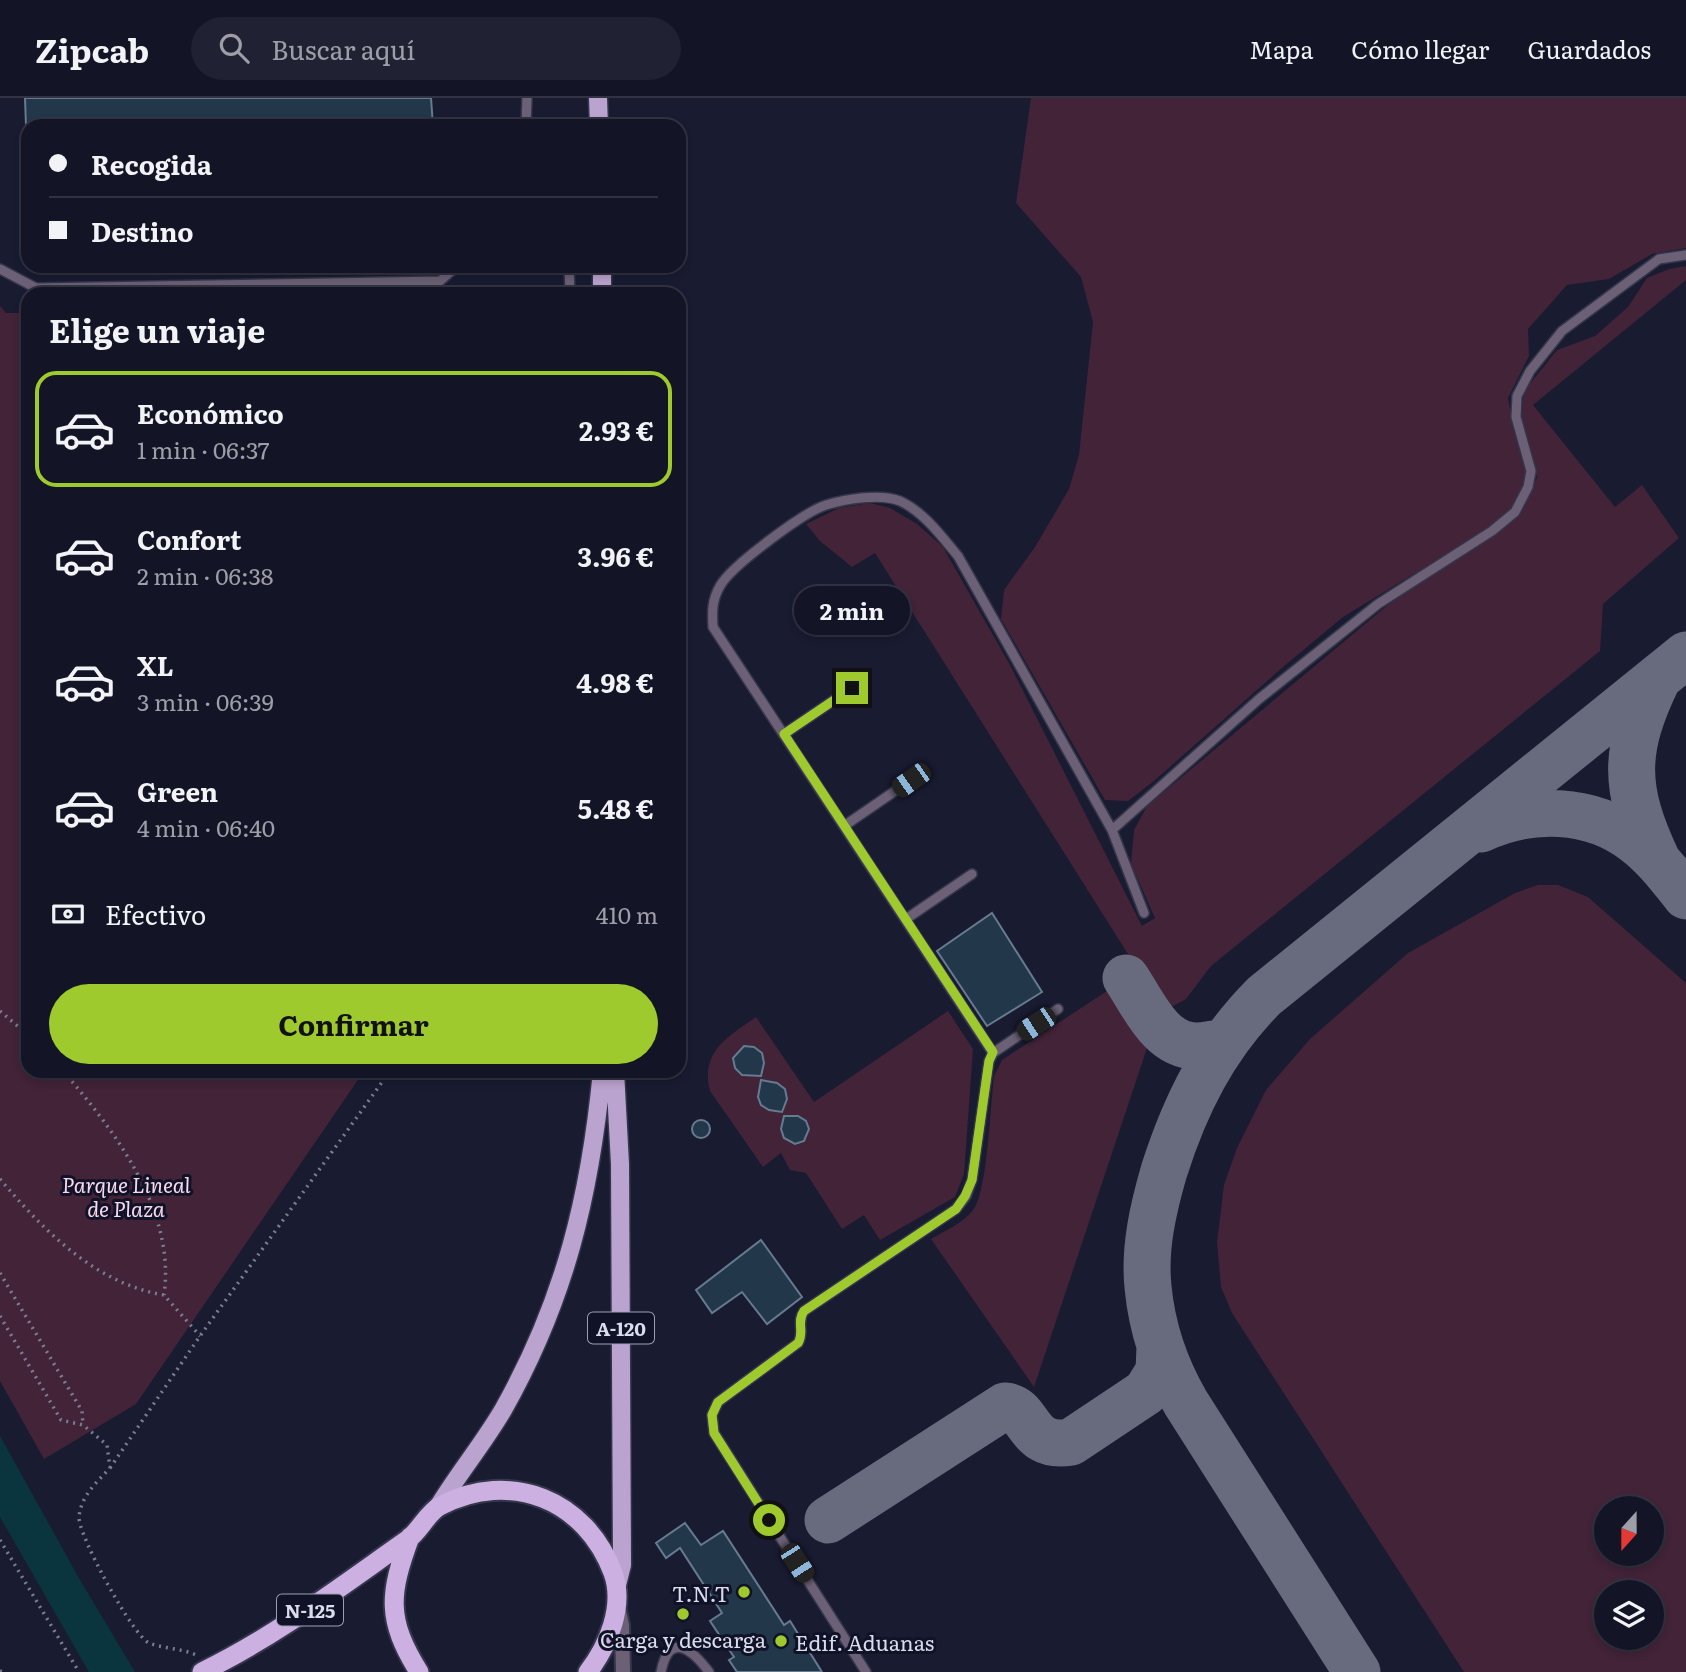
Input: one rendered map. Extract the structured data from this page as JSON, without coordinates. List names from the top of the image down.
{
  "streets": {
    "highway": ["N-125"],
    "main road": ["A-120"]
  },
  "parks": ["Parque Lineal de Plaza"],
  "places": ["T.N.T", "Carga y descarga", "Edif. Aduanas"],
  "north": "bottom",
  "page": {
    "header": "Zipcab",
    "search": "Buscar aquí",
    "nav": ["Mapa", "Cómo llegar", "Guardados"],
    "banner": ["Recogida", "Destino"],
    "heading": "Elige un viaje",
    "list": [
      {
        "name": "Económico",
        "note": "1 min · 06:37",
        "value": "2.93 €"
      },
      {
        "name": "Confort",
        "note": "2 min · 06:38",
        "value": "3.96 €"
      },
      {
        "name": "XL",
        "note": "3 min · 06:39",
        "value": "4.98 €"
      },
      {
        "name": "Green",
        "note": "4 min · 06:40",
        "value": "5.48 €"
      }
    ],
    "bubble": "2 min",
    "pay": ["Efectivo", "410 m"],
    "buttons": "Confirmar"
  }
}
